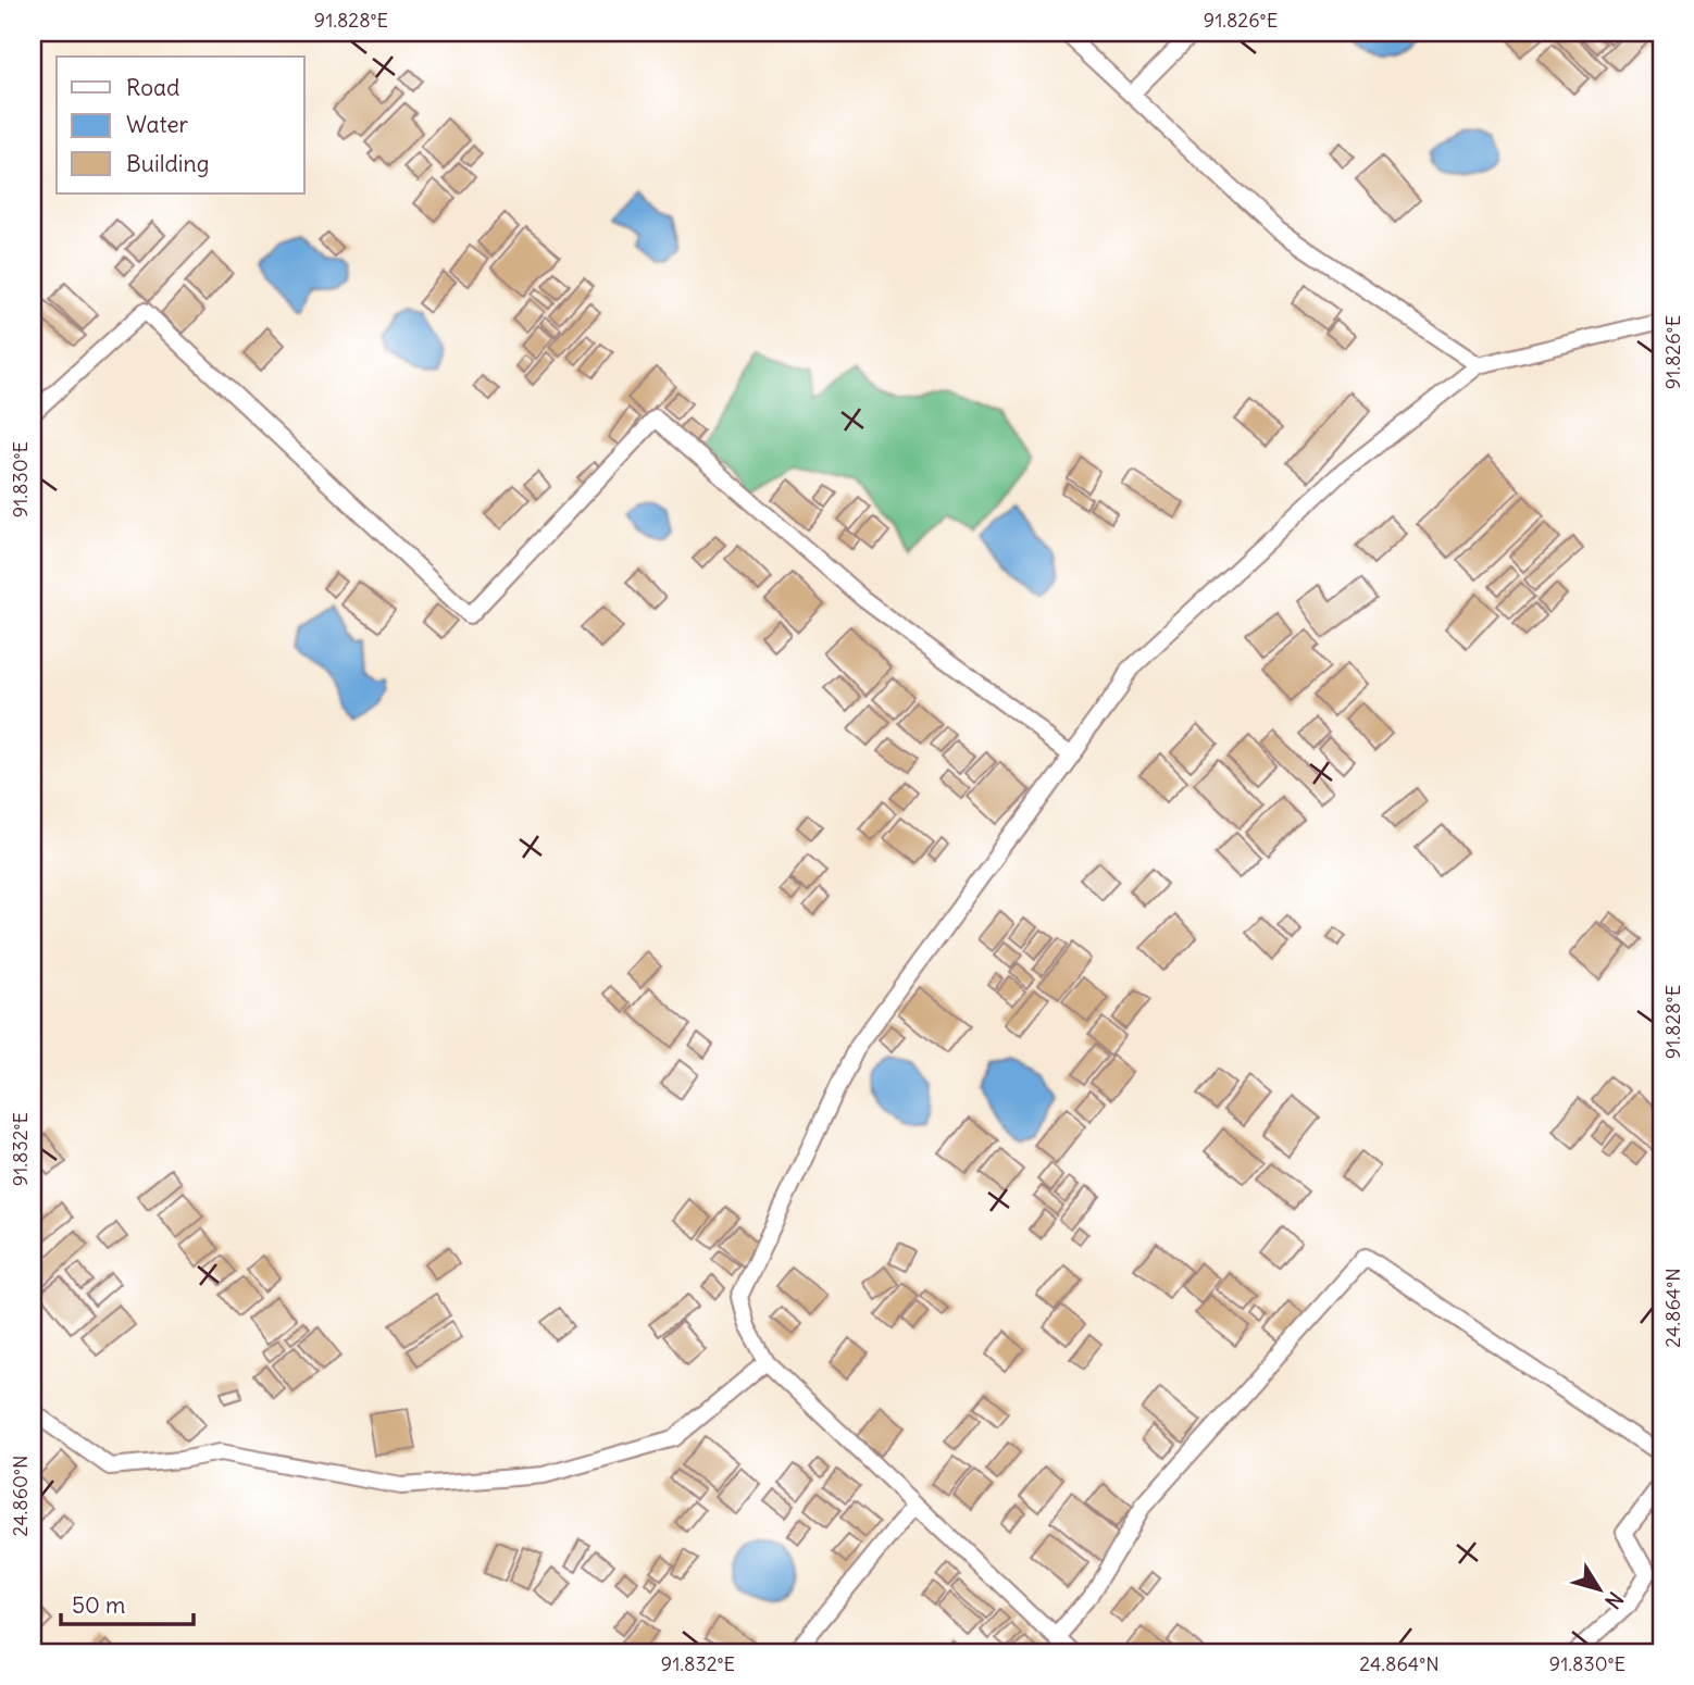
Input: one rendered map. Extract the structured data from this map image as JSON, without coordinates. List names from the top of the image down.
{
  "legend": ["Road", "Water", "Building"],
  "scale_bar": "50 m",
  "north": "bottom right",
  "coordinates": [
    "91.828°E",
    "91.826°E",
    "91.830°E",
    "91.832°E",
    "24.864°N",
    "24.860°N"
  ]
}
